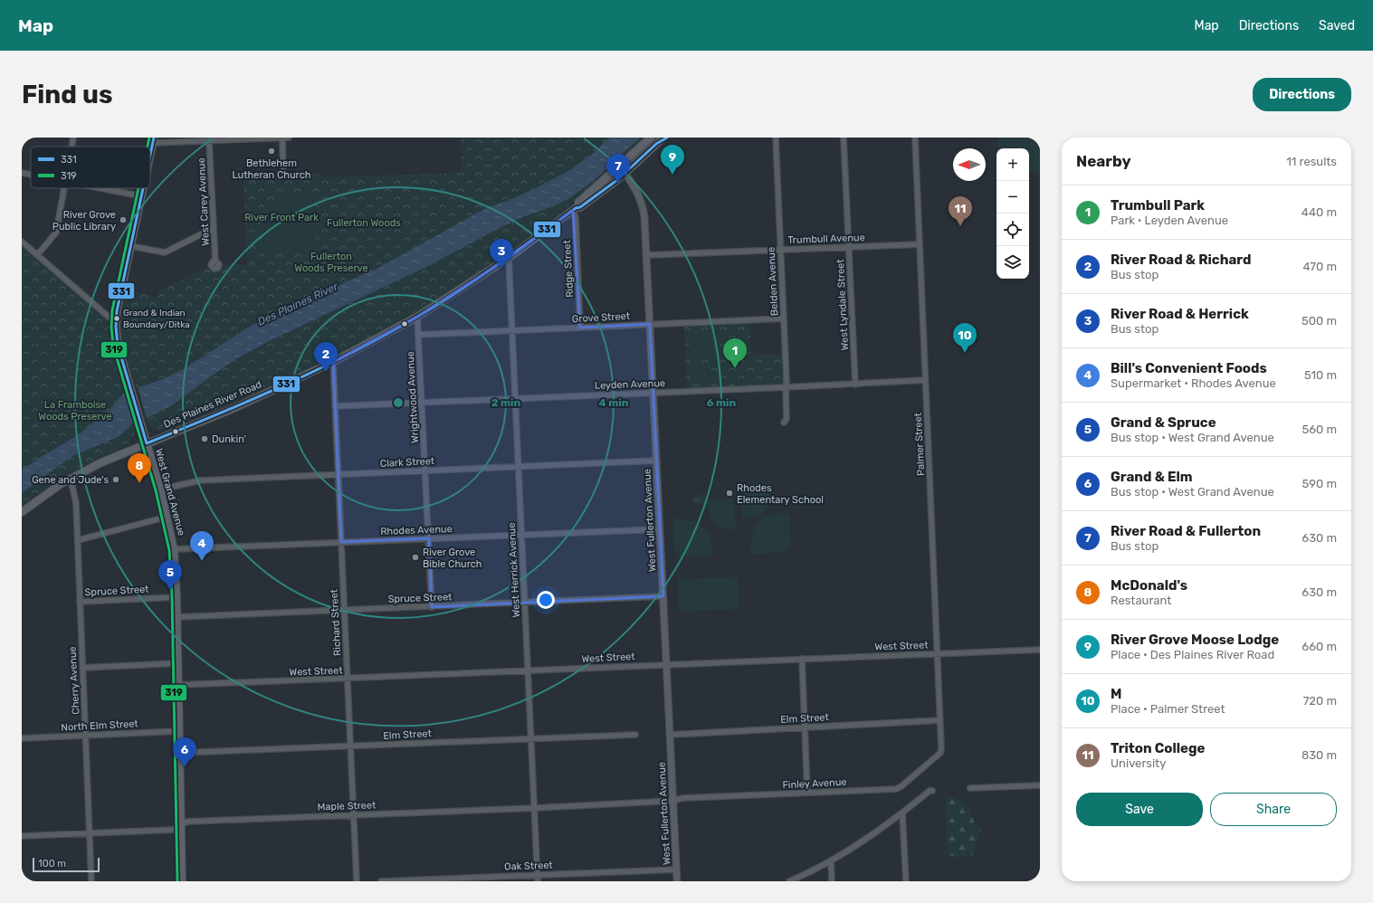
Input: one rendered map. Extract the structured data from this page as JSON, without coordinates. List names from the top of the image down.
{
  "streets": {
    "main road": ["Des Plaines River Road", "West Grand Avenue"],
    "street": [
      "West Carey Avenue",
      "Trumbull Avenue",
      "Ridge Street",
      "Belden Avenue",
      "West Lyndale Street",
      "Grove Street",
      "Leyden Avenue",
      "Wrightwood Avenue",
      "Palmer Street",
      "Clark Street",
      "West Fullerton Avenue",
      "Rhodes Avenue",
      "West Herrick Avenue",
      "Spruce Street",
      "Richard Street",
      "West Street",
      "Cherry Avenue",
      "Elm Street",
      "North Elm Street",
      "Finley Avenue",
      "Maple Street",
      "Oak Street"
    ]
  },
  "crossings": [
    ["Trumbull Avenue", "Belden Avenue"],
    ["Trumbull Avenue", "West Lyndale Street"],
    ["Trumbull Avenue", "Palmer Street"],
    ["Trumbull Avenue", "West Fullerton Avenue"],
    ["Ridge Street", "Grove Street"],
    ["Ridge Street", "Des Plaines River Road"],
    ["Belden Avenue", "Grove Street"],
    ["Belden Avenue", "Leyden Avenue"],
    ["West Lyndale Street", "Leyden Avenue"],
    ["Grove Street", "Wrightwood Avenue"],
    ["Grove Street", "West Fullerton Avenue"],
    ["Grove Street", "West Herrick Avenue"],
    ["Leyden Avenue", "Wrightwood Avenue"],
    ["Leyden Avenue", "Palmer Street"],
    ["Leyden Avenue", "West Fullerton Avenue"],
    ["Leyden Avenue", "West Herrick Avenue"],
    ["Leyden Avenue", "Richard Street"],
    ["Wrightwood Avenue", "Des Plaines River Road"],
    ["Wrightwood Avenue", "Clark Street"],
    ["Wrightwood Avenue", "Rhodes Avenue"],
    ["Wrightwood Avenue", "Spruce Street"],
    ["Des Plaines River Road", "West Grand Avenue"],
    ["Des Plaines River Road", "West Fullerton Avenue"],
    ["Des Plaines River Road", "West Herrick Avenue"],
    ["Des Plaines River Road", "Richard Street"],
    ["Des Plaines River Road", "Cherry Avenue"],
    ["Palmer Street", "West Street"],
    ["Palmer Street", "Elm Street"],
    ["Palmer Street", "Finley Avenue"],
    ["Clark Street", "West Grand Avenue"],
    ["Clark Street", "West Fullerton Avenue"],
    ["Clark Street", "West Herrick Avenue"],
    ["Clark Street", "Richard Street"],
    ["West Grand Avenue", "Rhodes Avenue"],
    ["West Grand Avenue", "Spruce Street"],
    ["West Grand Avenue", "West Street"],
    ["West Grand Avenue", "Elm Street"],
    ["West Grand Avenue", "North Elm Street"],
    ["West Grand Avenue", "Maple Street"],
    ["West Fullerton Avenue", "Rhodes Avenue"],
    ["West Fullerton Avenue", "Spruce Street"],
    ["West Fullerton Avenue", "West Street"],
    ["West Fullerton Avenue", "Elm Street"],
    ["West Fullerton Avenue", "Finley Avenue"],
    ["West Fullerton Avenue", "Maple Street"],
    ["West Fullerton Avenue", "Oak Street"],
    ["Rhodes Avenue", "West Herrick Avenue"],
    ["Rhodes Avenue", "Richard Street"],
    ["West Herrick Avenue", "Spruce Street"],
    ["West Herrick Avenue", "West Street"],
    ["West Herrick Avenue", "Elm Street"],
    ["West Herrick Avenue", "Maple Street"],
    ["West Herrick Avenue", "Oak Street"],
    ["Spruce Street", "Richard Street"],
    ["Spruce Street", "Cherry Avenue"],
    ["Richard Street", "West Street"],
    ["Richard Street", "Elm Street"],
    ["Richard Street", "Maple Street"],
    ["Cherry Avenue", "North Elm Street"],
    ["Cherry Avenue", "Maple Street"],
    ["Finley Avenue", "Maple Street"]
  ],
  "water": ["Des Plaines River"],
  "parks": [
    "River Front Park",
    "Fullerton Woods",
    "Fullerton Woods Preserve",
    "La Framboise Woods Preserve"
  ],
  "places": [
    "Bethlehem Lutheran Church",
    "River Grove Public Library",
    "Grand & Indian Boundary/Ditka",
    "Dunkin'",
    "Gene and Jude's",
    "Rhodes Elementary School",
    "River Grove Bible Church"
  ],
  "lines": ["transit line 331", "transit line 319"],
  "legend": ["331", "319"],
  "scale_bar": "100 m",
  "north": "left",
  "page": {
    "header": "Map",
    "nav": ["Map", "Directions", "Saved"],
    "buttons": [
      "Directions",
      ["Save", "Share"]
    ],
    "title": "Find us",
    "heading": ["Nearby", "11 results"],
    "pins": [
      "9",
      "7",
      "11",
      "3",
      "10",
      "1",
      "2",
      "8",
      "4",
      "5",
      "6"
    ],
    "map_buttons": ["+", "−"],
    "list": [
      {
        "mark": "1",
        "name": "Trumbull Park",
        "note": "Park · Leyden Avenue",
        "value": "440 m"
      },
      {
        "mark": "2",
        "name": "River Road & Richard",
        "note": "Bus stop",
        "value": "470 m"
      },
      {
        "mark": "3",
        "name": "River Road & Herrick",
        "note": "Bus stop",
        "value": "500 m"
      },
      {
        "mark": "4",
        "name": "Bill's Convenient Foods",
        "note": "Supermarket · Rhodes Avenue",
        "value": "510 m"
      },
      {
        "mark": "5",
        "name": "Grand & Spruce",
        "note": "Bus stop · West Grand Avenue",
        "value": "560 m"
      },
      {
        "mark": "6",
        "name": "Grand & Elm",
        "note": "Bus stop · West Grand Avenue",
        "value": "590 m"
      },
      {
        "mark": "7",
        "name": "River Road & Fullerton",
        "note": "Bus stop",
        "value": "630 m"
      },
      {
        "mark": "8",
        "name": "McDonald's",
        "note": "Restaurant",
        "value": "630 m"
      },
      {
        "mark": "9",
        "name": "River Grove Moose Lodge",
        "note": "Place · Des Plaines River Road",
        "value": "660 m"
      },
      {
        "mark": "10",
        "name": "M",
        "note": "Place · Palmer Street",
        "value": "720 m"
      },
      {
        "mark": "11",
        "name": "Triton College",
        "note": "University",
        "value": "830 m"
      }
    ],
    "scale": "100 m"
  },
  "rings": ["2 min", "4 min", "6 min"]
}
